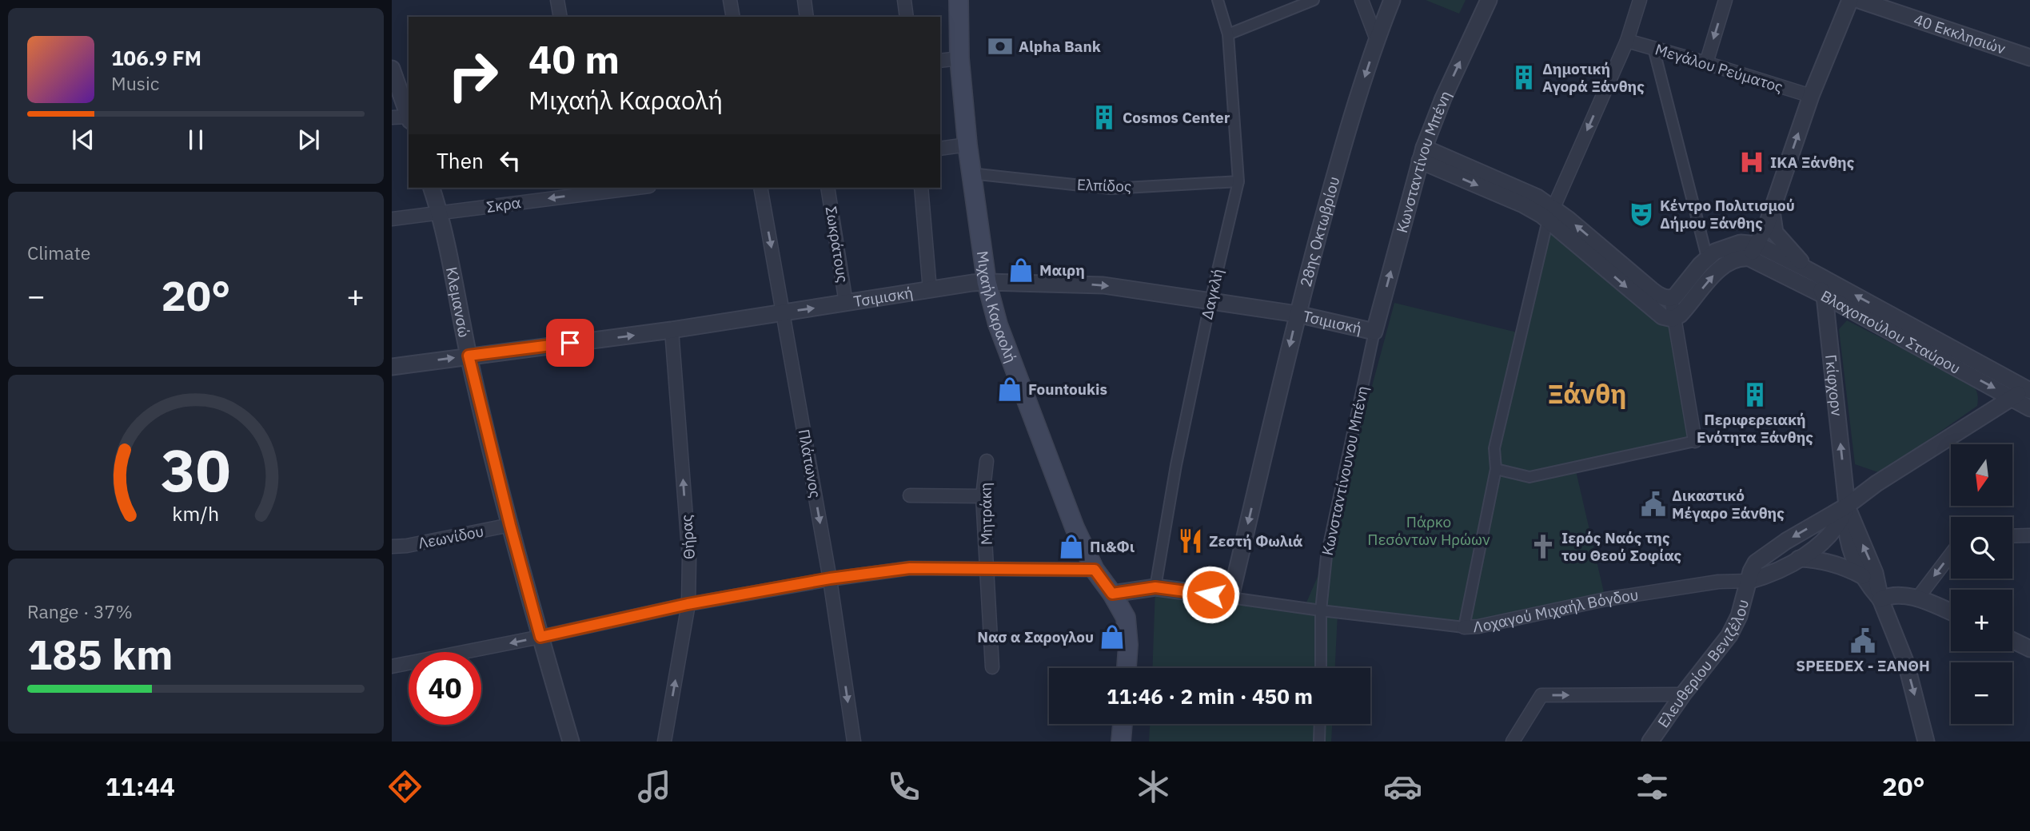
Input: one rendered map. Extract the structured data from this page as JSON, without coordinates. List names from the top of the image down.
{
  "streets": {
    "main road": ["Μιχαήλ Καραολή"],
    "street": [
      "40 Εκκλησιών",
      "Μεγάλου Ρεύματος",
      "Κωνσταντίνου Μπένη",
      "Ελπίδος",
      "Σκρα",
      "28ης Οκτωβρίου",
      "Σωκράτους",
      "Δαγκλή",
      "Τσιμισκή",
      "Κλεμανσώ",
      "Βλαχοπούλου Σταύρου",
      "Γκίφχορν",
      "Πλάτωνος",
      "Κωνσταντίνουνου Μπένη",
      "Μητράκη",
      "Λεωνίδου",
      "Θήρας",
      "Λοχαγού Μιχαήλ Βόγδου",
      "Ελευθερίου Βενιζέλου"
    ]
  },
  "crossings": [
    ["Κωνσταντίνου Μπένη", "Τσιμισκή"],
    ["Κωνσταντίνου Μπένη", "Κωνσταντίνουνου Μπένη"],
    ["Ελπίδος", "Δαγκλή"],
    ["Ελπίδος", "Μιχαήλ Καραολή"],
    ["Σκρα", "Κλεμανσώ"],
    ["28ης Οκτωβρίου", "Τσιμισκή"],
    ["28ης Οκτωβρίου", "Λοχαγού Μιχαήλ Βόγδου"],
    ["Σωκράτους", "Τσιμισκή"],
    ["Δαγκλή", "Τσιμισκή"],
    ["Τσιμισκή", "Κλεμανσώ"],
    ["Τσιμισκή", "Μιχαήλ Καραολή"],
    ["Τσιμισκή", "Πλάτωνος"],
    ["Τσιμισκή", "Κωνσταντίνουνου Μπένη"],
    ["Τσιμισκή", "Θήρας"],
    ["Κλεμανσώ", "Λεωνίδου"],
    ["Βλαχοπούλου Σταύρου", "Γκίφχορν"],
    ["Γκίφχορν", "Λοχαγού Μιχαήλ Βόγδου"],
    ["Κωνσταντίνουνου Μπένη", "Λοχαγού Μιχαήλ Βόγδου"],
    ["Λοχαγού Μιχαήλ Βόγδου", "Ελευθερίου Βενιζέλου"]
  ],
  "one_way": [
    "Κωνσταντίνου Μπένη",
    "Σκρα",
    "28ης Οκτωβρίου",
    "Τσιμισκή",
    "Γκίφχορν",
    "Πλάτωνος",
    "Θήρας"
  ],
  "districts": ["Ξάνθη"],
  "parks": ["Πάρκο Πεσόντων Ηρώων"],
  "places": {
    "bank": ["Alpha Bank"],
    "building": ["Δημοτική Αγορά Ξάνθης", "Cosmos Center", "Περιφερειακή Ενότητα Ξάνθης"],
    "hospital": ["ΙΚΑ Ξάνθης"],
    "theatre": ["Κέντρο Πολιτισμού Δήμου Ξάνθης"],
    "shop": [
      "Μαιρη",
      "Fountoukis",
      "Πι&Φι",
      "Νασ α Σαρογλου"
    ],
    "public building": ["Δικαστικό Μέγαρο Ξάνθης", "SPEEDEX - ΞΑΝΘΗ"],
    "restaurant": ["Ζεστή Φωλιά"],
    "church": ["Ιερός Ναός της του Θεού Σοφίας"]
  },
  "north": "bottom",
  "page": {
    "turn": ["40 m", "Μιχαήλ Καραολή"],
    "song": ["106.9 FM", "Music"],
    "then": "Then",
    "tile": [
      "Climate",
      ["Range · 37%", "185 km"]
    ],
    "heat": ["−", "20°", "+"],
    "map_buttons": ["+", "−"],
    "limit": "40",
    "trip": "11:46 · 2 min · 450 m",
    "tabs": ["11:44", "20°"],
    "gauge": ["30", "km/h"]
  }
}
